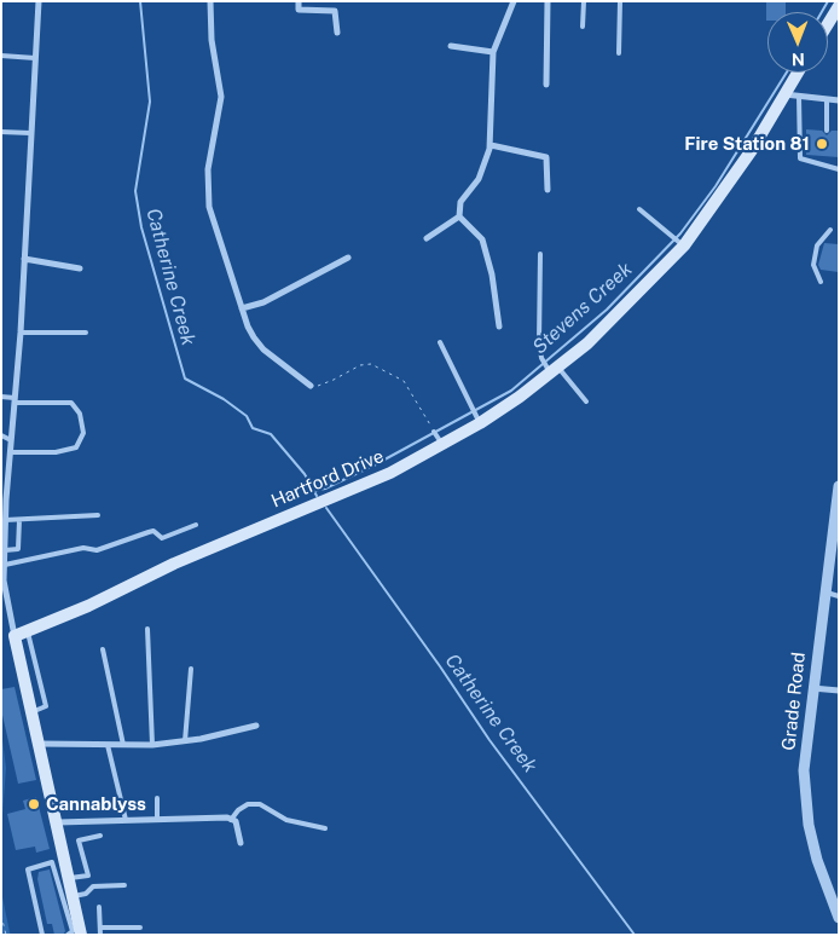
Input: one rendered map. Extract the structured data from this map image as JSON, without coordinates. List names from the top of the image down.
{
  "streets": {
    "main road": ["Hartford Drive"],
    "street": ["Grade Road"]
  },
  "water": ["Catherine Creek", "Stevens Creek"],
  "places": ["Fire Station 81", "Cannablyss"],
  "north": "bottom"
}
